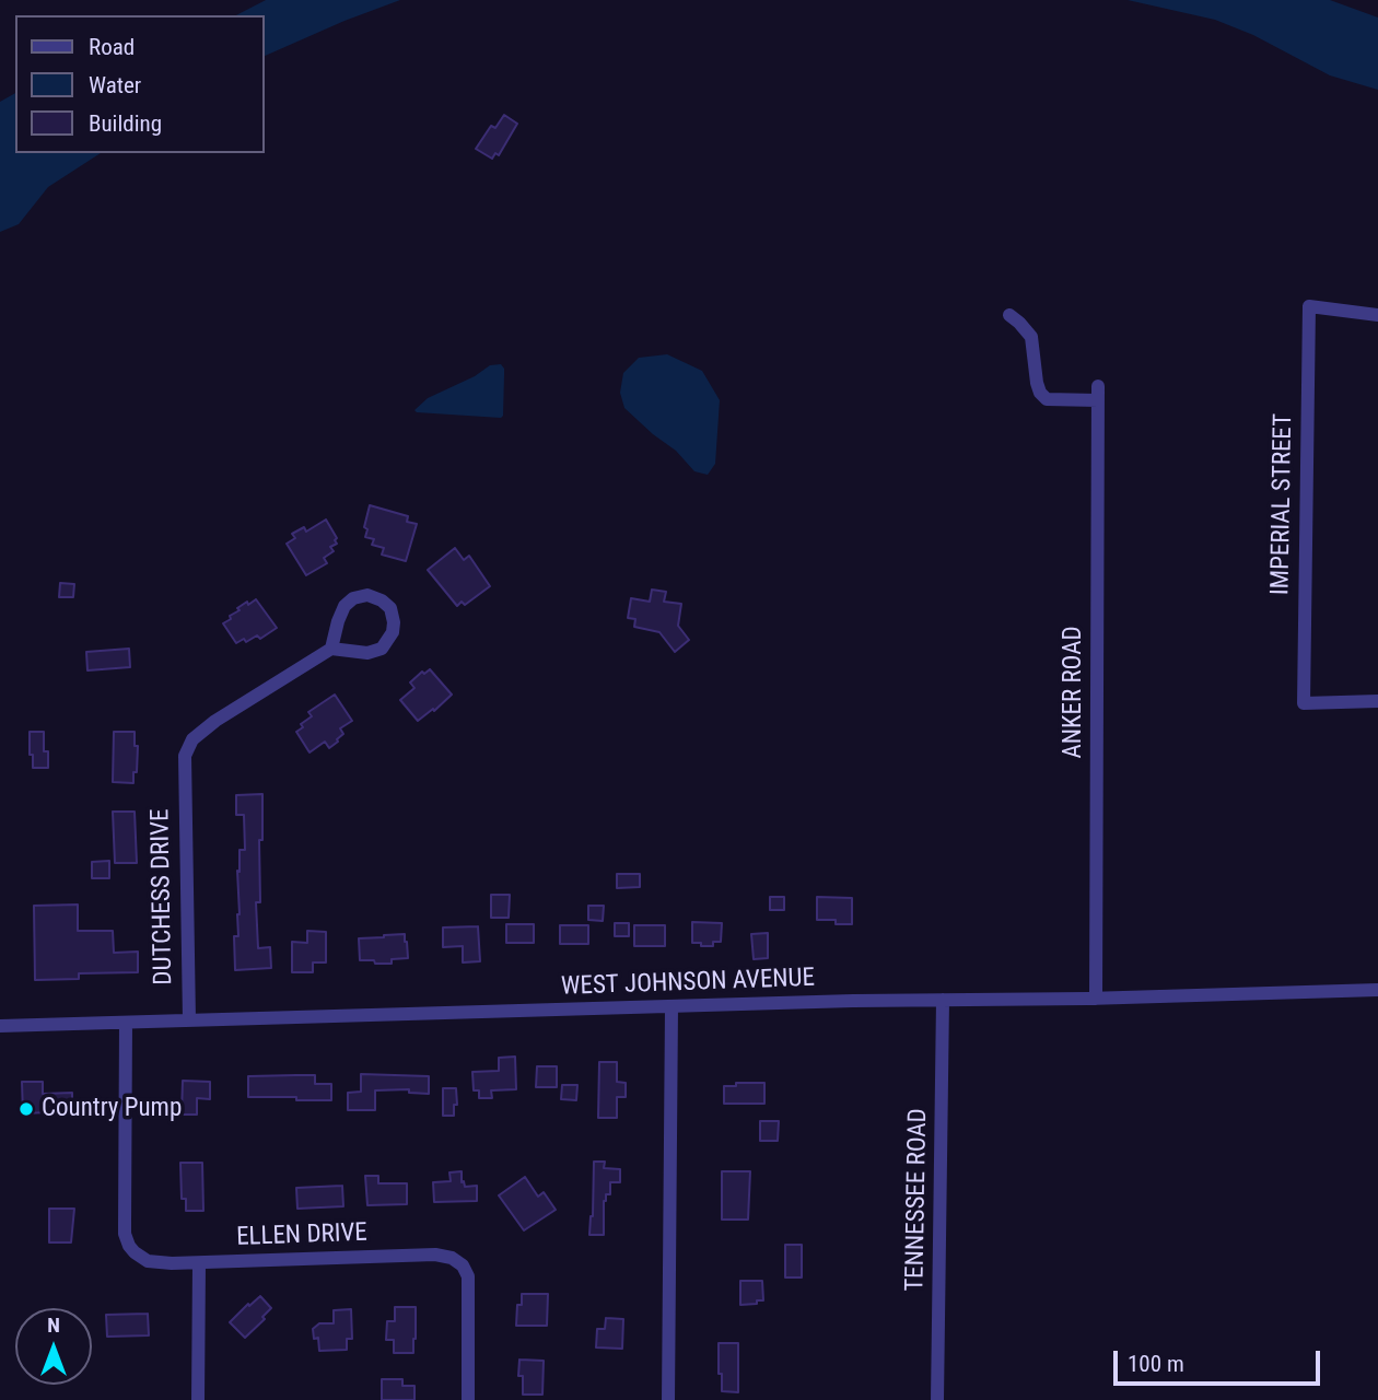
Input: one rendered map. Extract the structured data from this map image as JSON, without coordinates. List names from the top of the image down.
{
  "streets": {
    "street": [
      "IMPERIAL STREET",
      "ANKER ROAD",
      "DUTCHESS DRIVE",
      "WEST JOHNSON AVENUE",
      "TENNESSEE ROAD",
      "ELLEN DRIVE"
    ]
  },
  "crossings": [
    ["ANKER ROAD", "WEST JOHNSON AVENUE"],
    ["DUTCHESS DRIVE", "WEST JOHNSON AVENUE"],
    ["WEST JOHNSON AVENUE", "TENNESSEE ROAD"],
    ["WEST JOHNSON AVENUE", "ELLEN DRIVE"]
  ],
  "places": ["Country Pump"],
  "legend": ["Road", "Water", "Building"],
  "scale_bar": "100 m",
  "north": "top"
}
